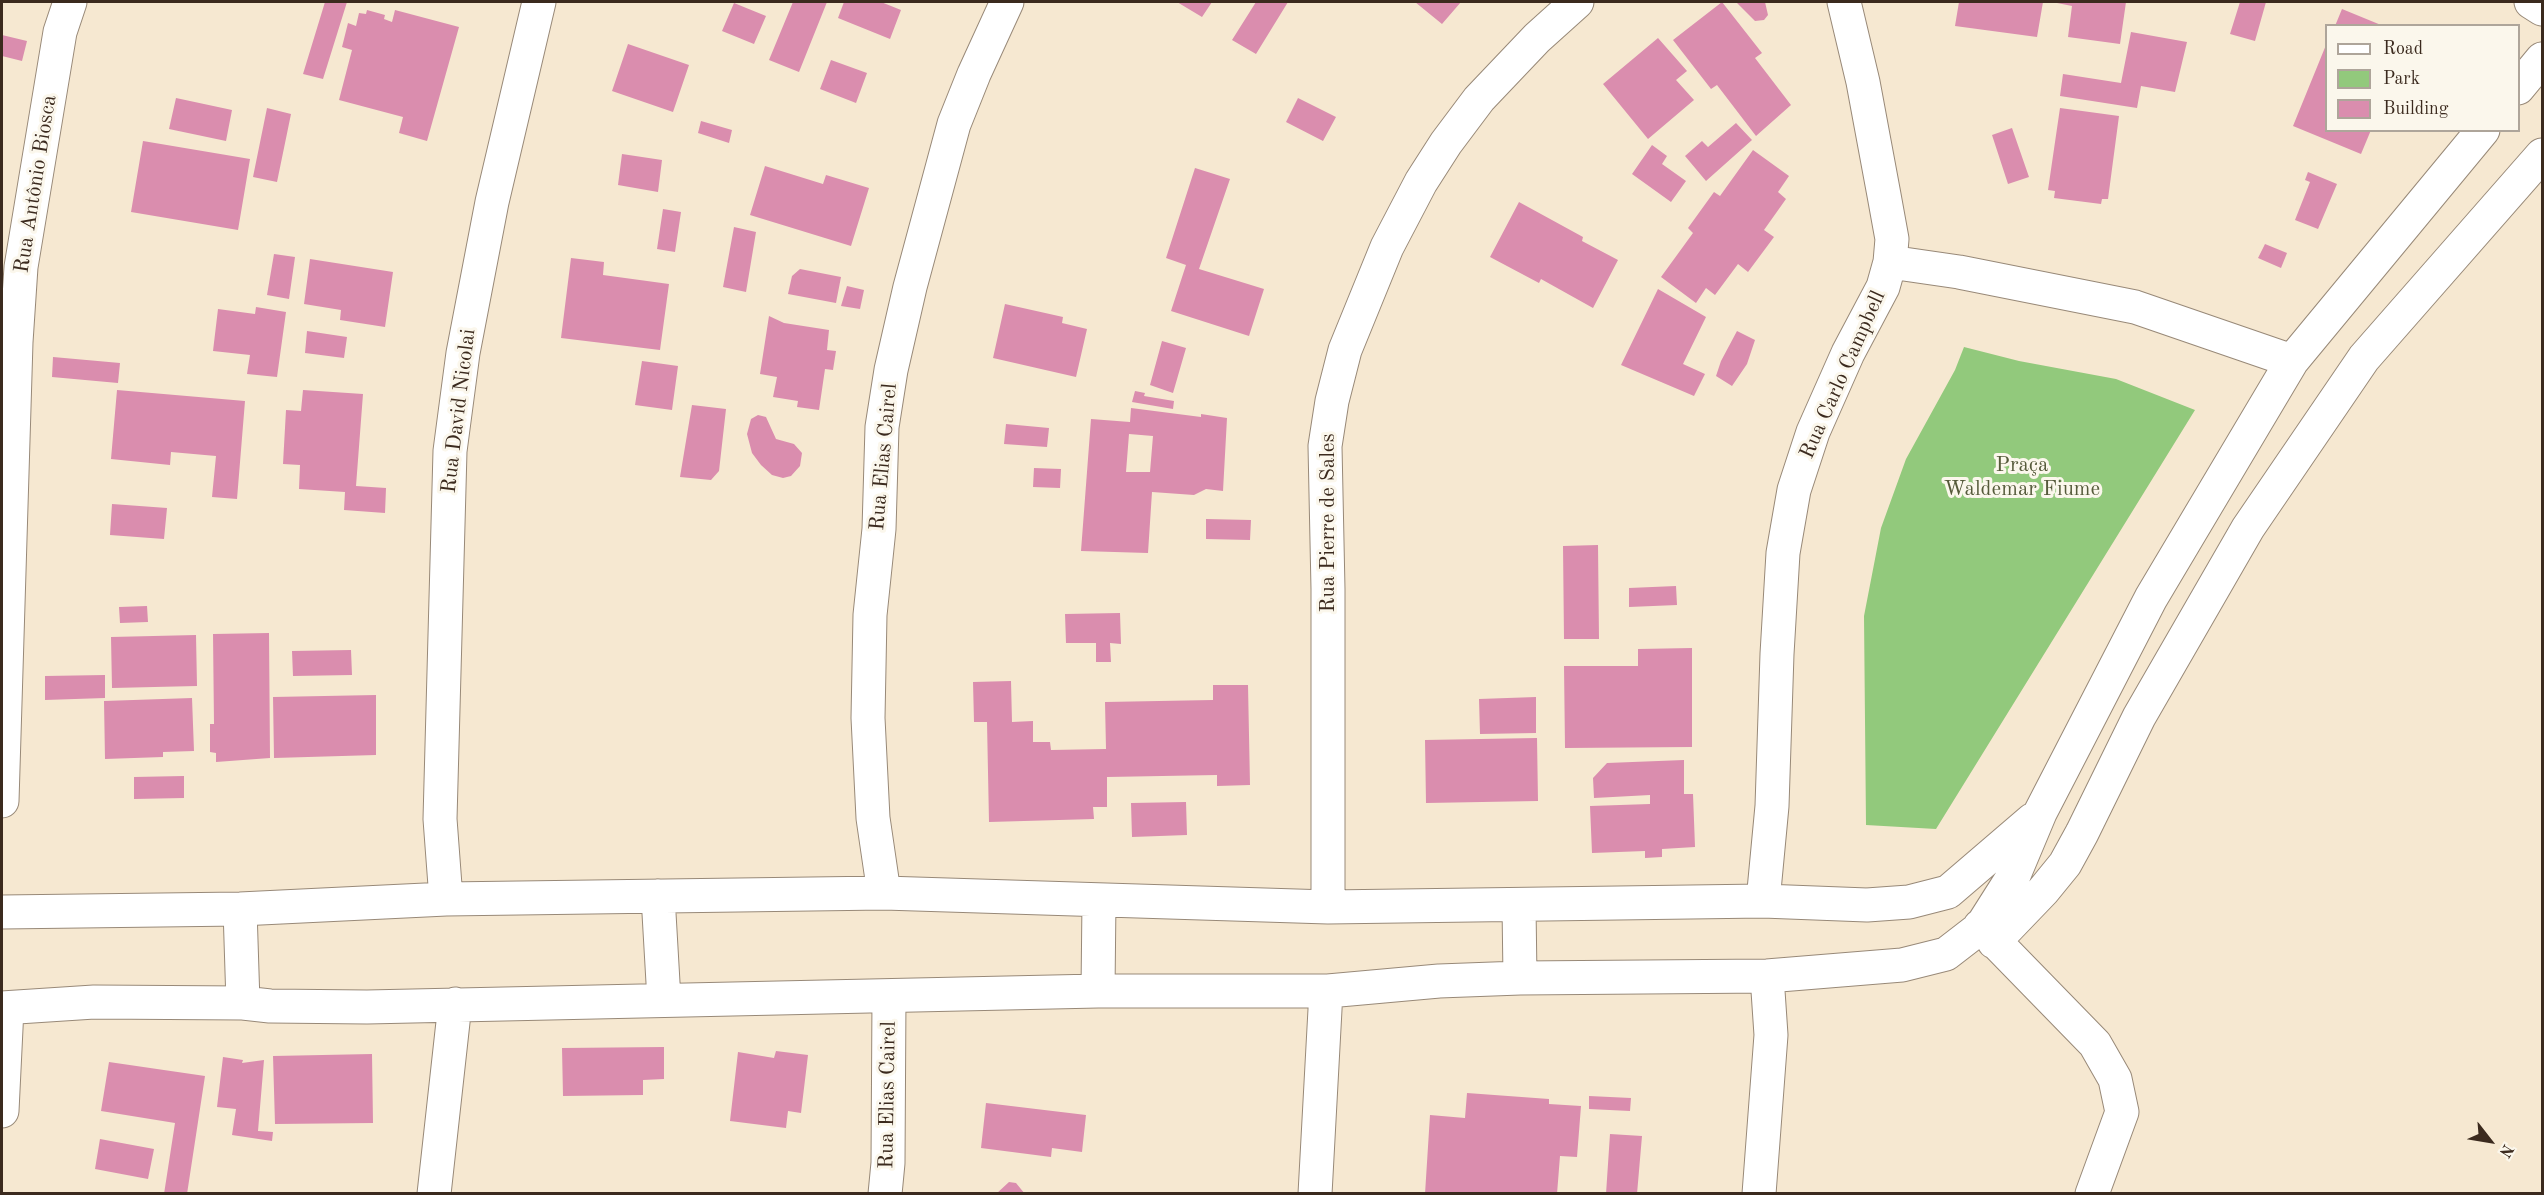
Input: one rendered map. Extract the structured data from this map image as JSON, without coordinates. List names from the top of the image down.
{
  "streets": {
    "street": [
      "Rua Antônio Biosca",
      "Rua Carlo Campbell",
      "Rua David Nicolai",
      "Rua Elias Cairel",
      "Rua Pierre de Sales"
    ]
  },
  "parks": ["Praça Waldemar Fiume"],
  "legend": ["Road", "Park", "Building"],
  "north": "bottom right"
}
